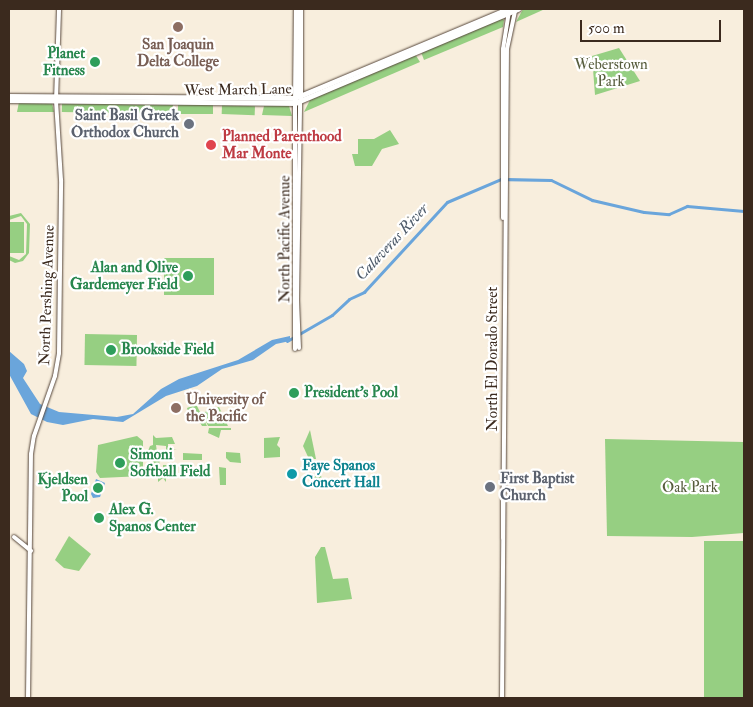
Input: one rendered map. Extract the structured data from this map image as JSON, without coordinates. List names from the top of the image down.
{
  "streets": {
    "main road": [
      "West March Lane",
      "North Pacific Avenue",
      "North Pershing Avenue",
      "North El Dorado Street"
    ]
  },
  "crossings": [
    ["West March Lane", "North Pacific Avenue"],
    ["West March Lane", "North Pershing Avenue"],
    ["West March Lane", "North El Dorado Street"]
  ],
  "water": ["Calaveras River"],
  "parks": ["Weberstown Park", "Oak Park"],
  "places": [
    "San Joaquin Delta College",
    "Planet Fitness",
    "Saint Basil Greek Orthodox Church",
    "Planned Parenthood Mar Monte",
    "Alan and Olive Gardemeyer Field",
    "Brookside Field",
    "President's Pool",
    "University of the Pacific",
    "Simoni Softball Field",
    "Faye Spanos Concert Hall",
    "First Baptist Church",
    "Kjeldsen Pool",
    "Alex G. Spanos Center"
  ],
  "scale_bar": "500 m"
}
